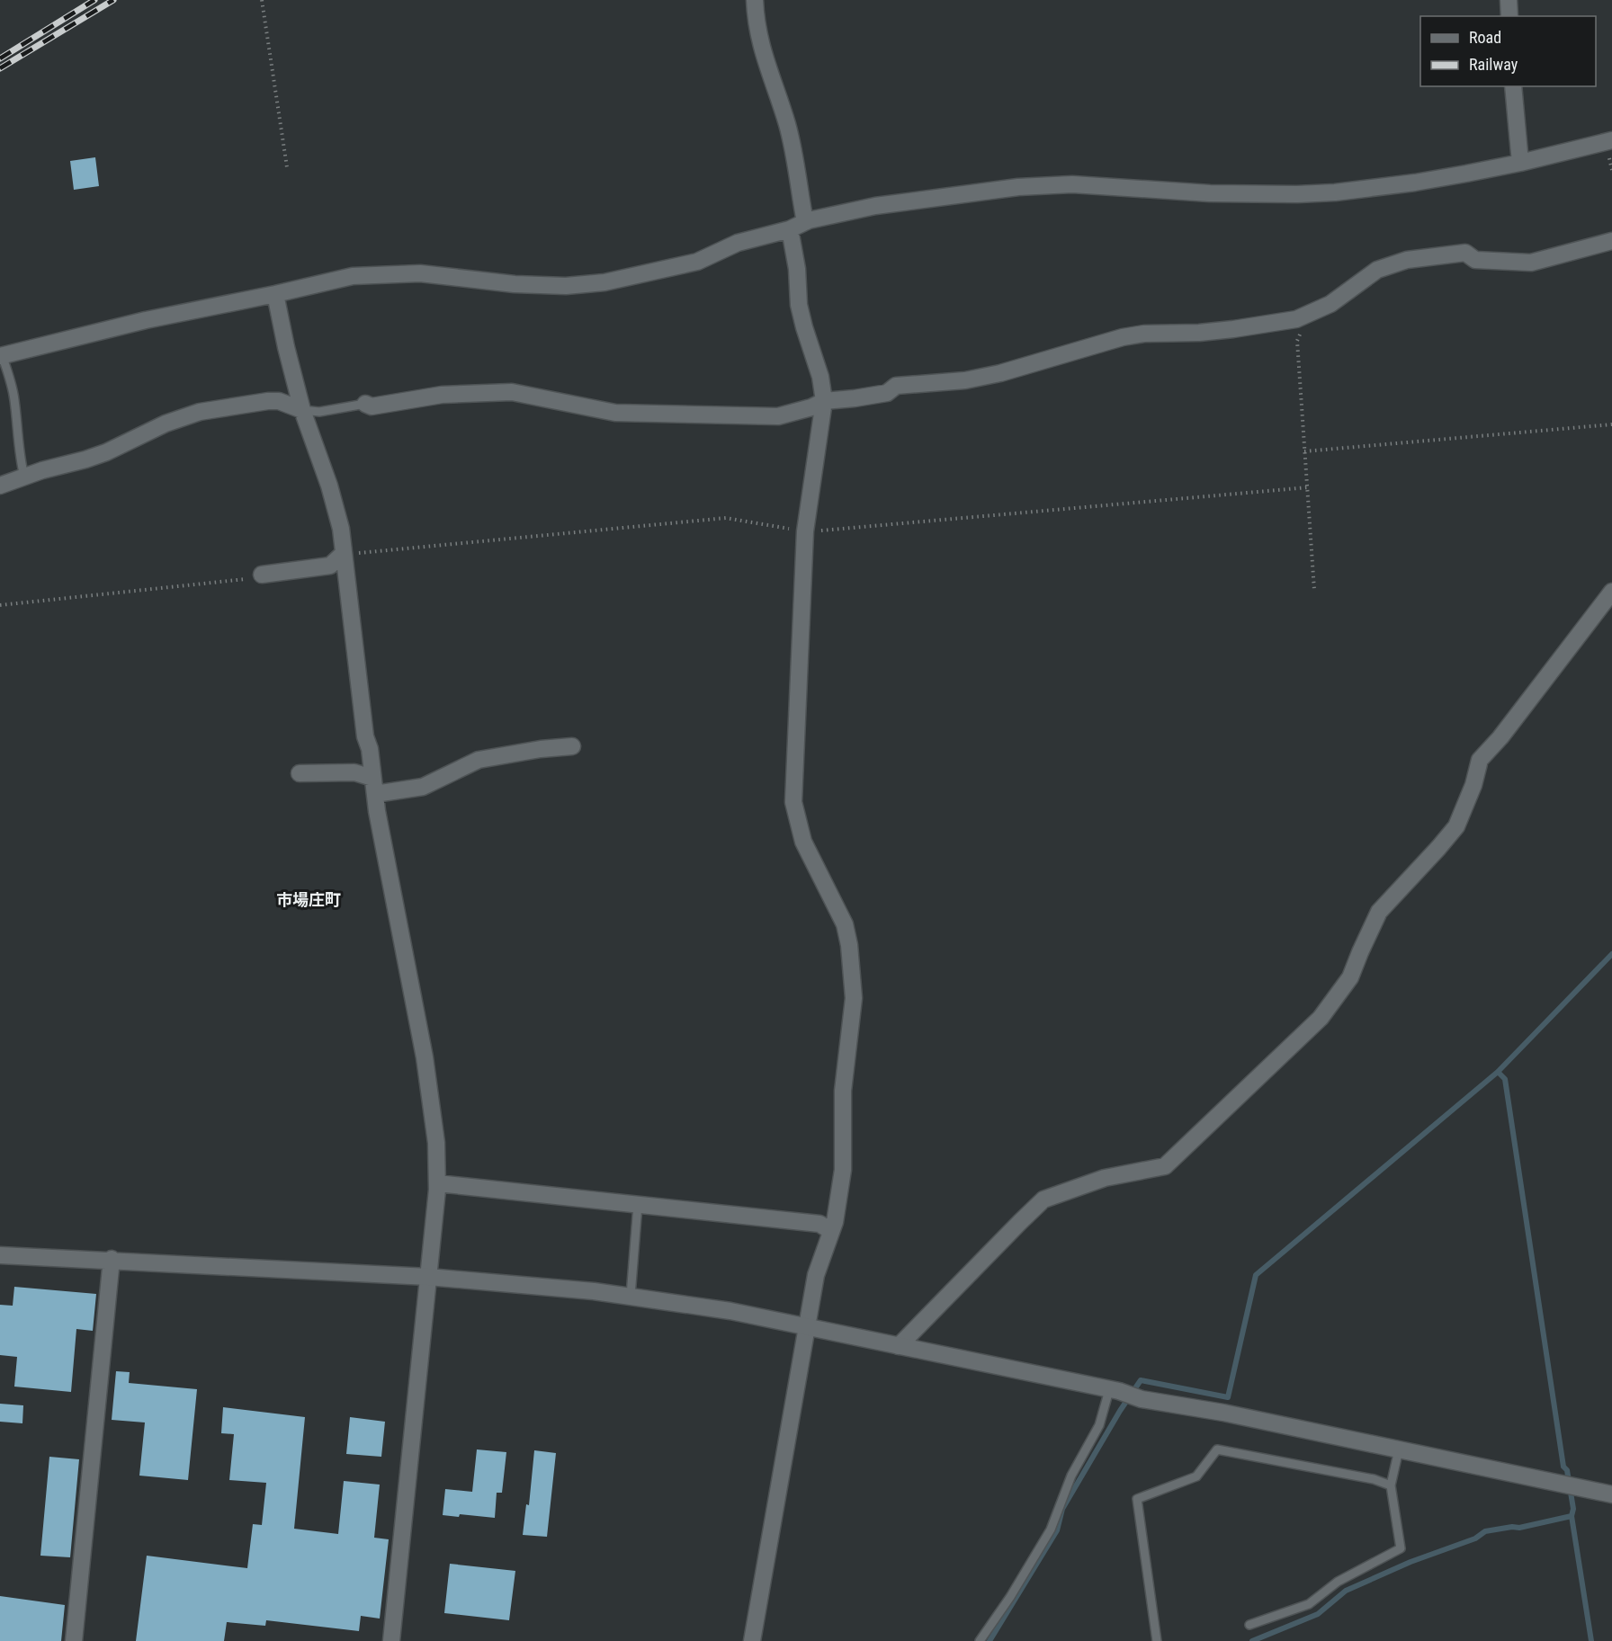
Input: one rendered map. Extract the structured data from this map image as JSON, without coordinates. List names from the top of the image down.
{
  "districts": ["市場庄町"],
  "legend": ["Road", "Railway"]
}
